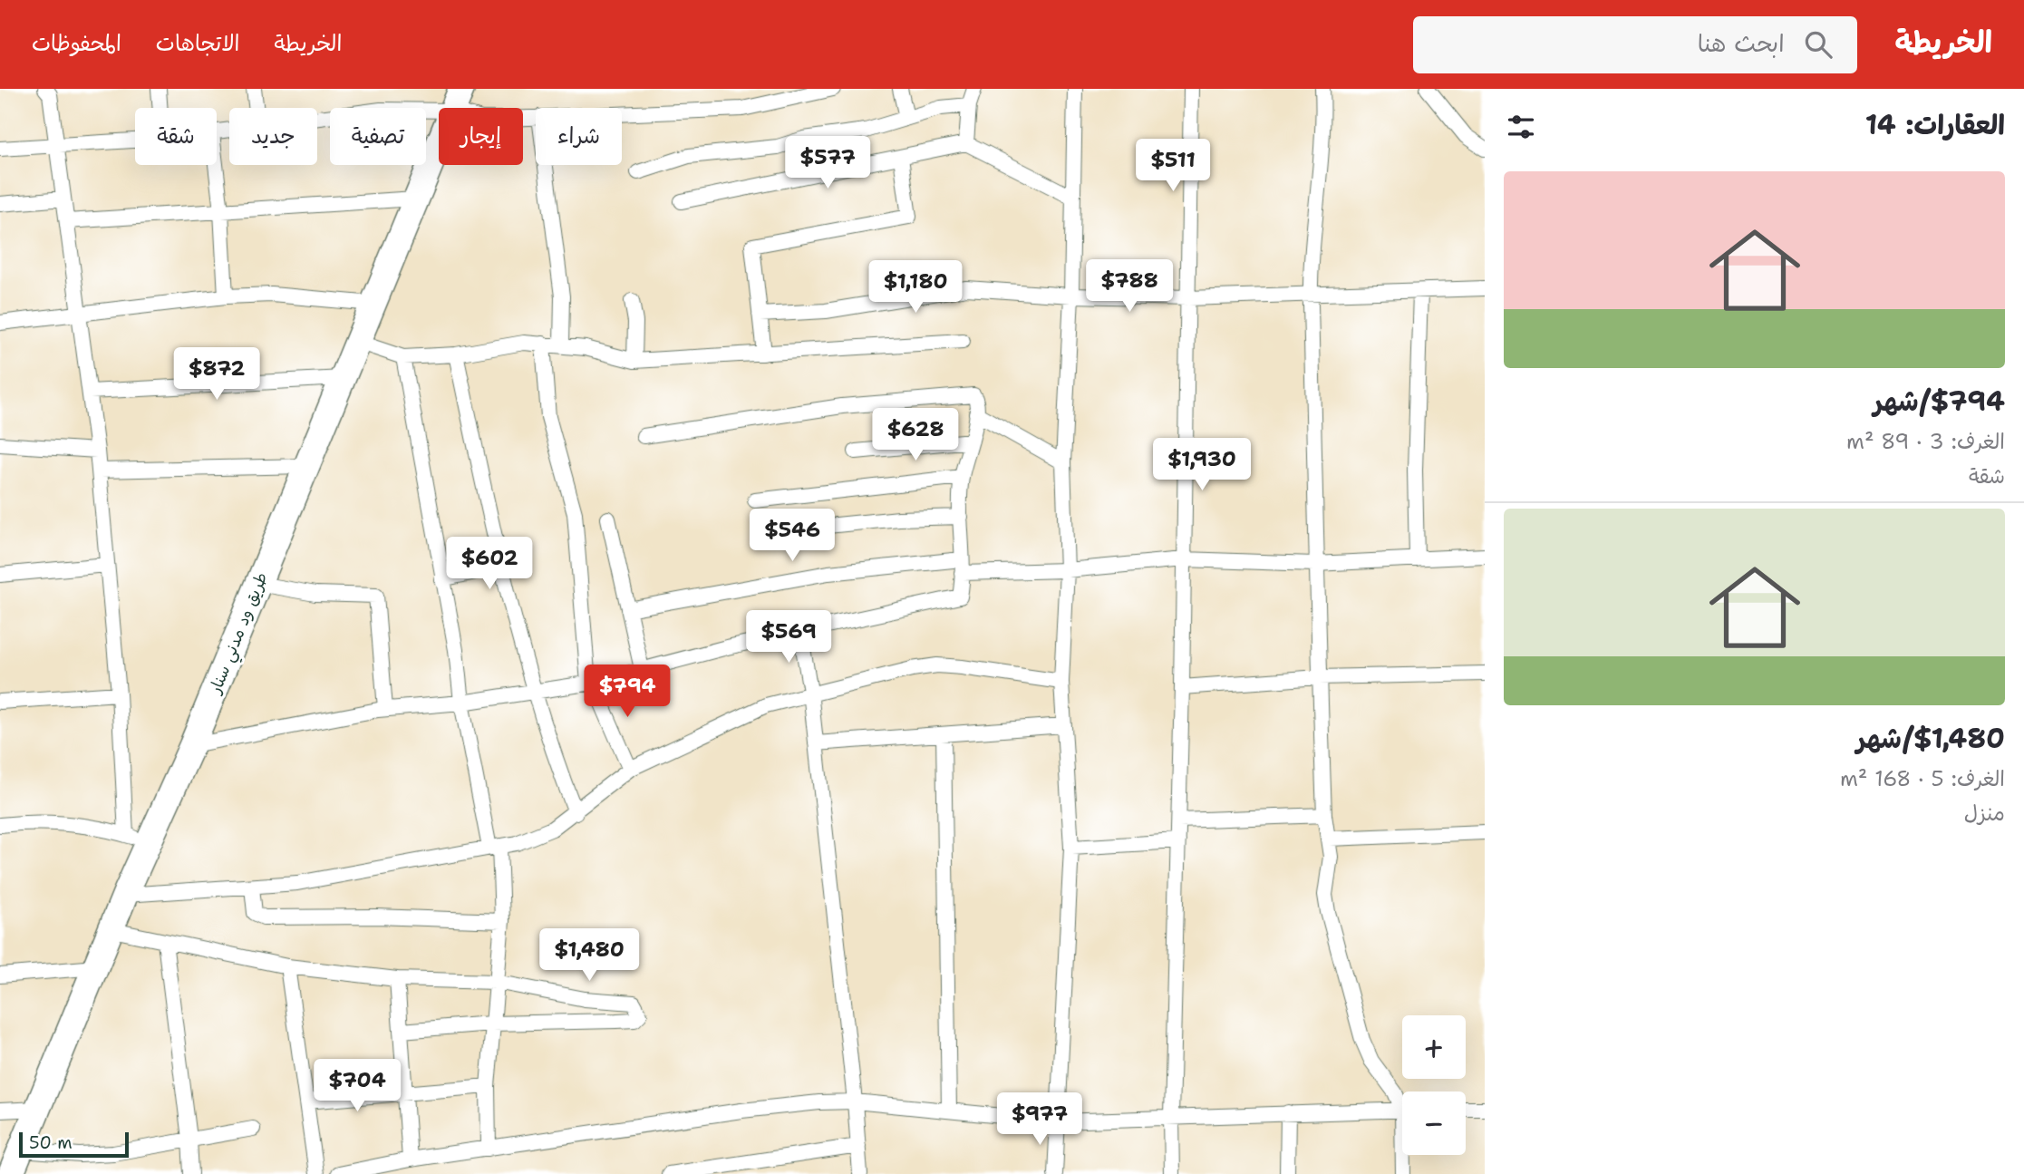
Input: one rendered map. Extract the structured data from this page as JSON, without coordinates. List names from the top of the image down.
{
  "streets": {
    "highway": ["طريق ود مدني سنار"]
  },
  "scale_bar": "50 m",
  "page": {
    "header": "الخريطة",
    "search": "ابحث هنا",
    "nav": ["الخريطة", "الاتجاهات", "المحفوظات"],
    "heading": "العقارات: 14",
    "chip": [
      "شراء",
      "إيجار",
      "تصفية",
      "جديد",
      "شقة"
    ],
    "price": [
      "$577",
      "$511",
      "$788",
      "$1,180",
      "$872",
      "$628",
      "$1,930",
      "$546",
      "$602",
      "$569",
      "$794",
      "$1,480",
      "$704",
      "$977"
    ],
    "list": [
      {
        "name": "$794/شهر",
        "note": "الغرف: 3 · 89 m² · شقة"
      },
      {
        "name": "$1,480/شهر",
        "note": "الغرف: 5 · 168 m² · منزل"
      }
    ],
    "map_buttons": ["+", "−"],
    "scale": "50 m"
  }
}
